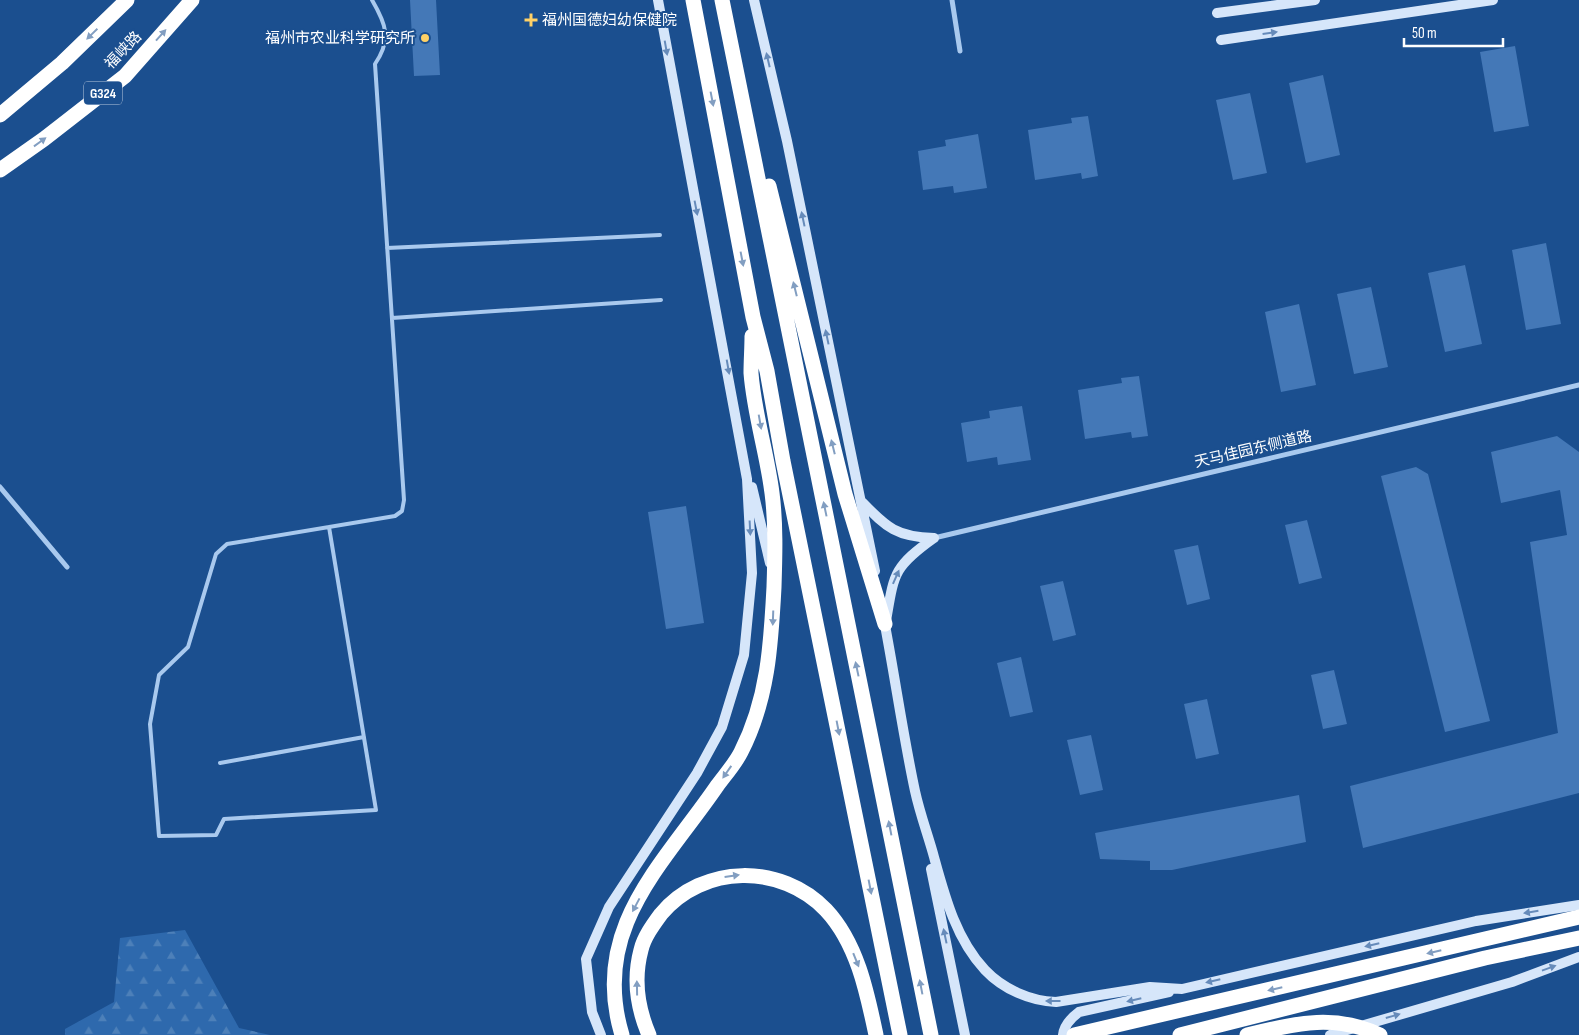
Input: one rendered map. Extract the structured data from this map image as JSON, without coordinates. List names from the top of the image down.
{
  "streets": {
    "highway": ["福峡路", "G324"],
    "street": ["天马佳园东侧道路"]
  },
  "places": {
    "health": ["福州国德妇幼保健院"],
    "other": ["福州市农业科学研究所"]
  },
  "scale_bar": "50 m"
}
